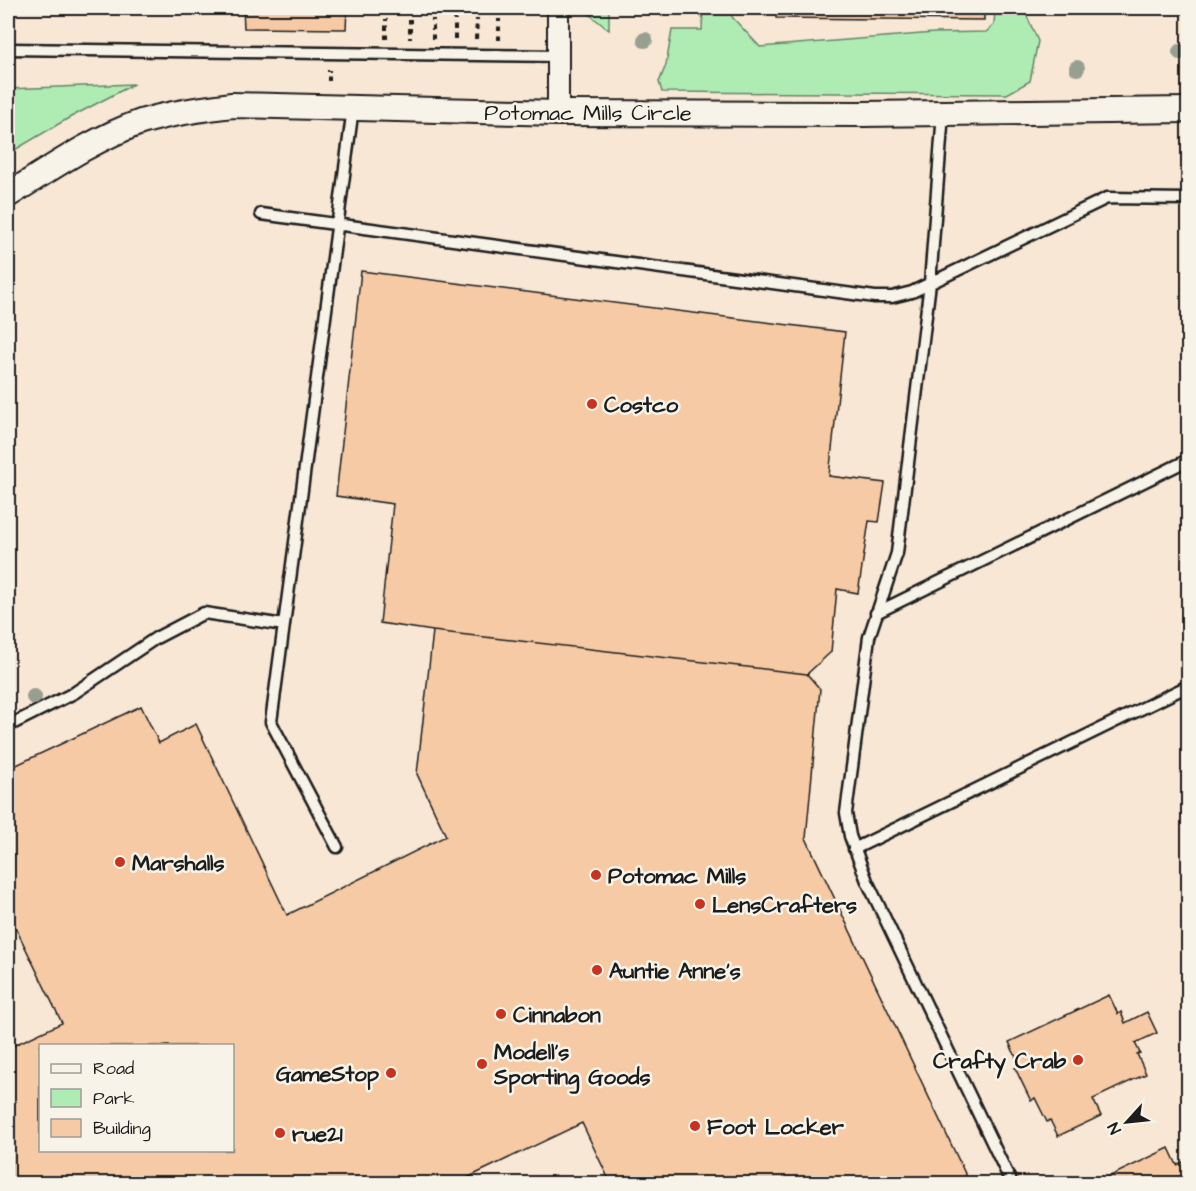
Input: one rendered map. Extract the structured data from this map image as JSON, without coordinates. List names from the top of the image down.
{
  "streets": {
    "street": ["Potomac Mills Circle"]
  },
  "places": [
    "Costco",
    "Marshalls",
    "Potomac Mills",
    "LensCrafters",
    "Auntie Anne's",
    "Cinnabon",
    "Crafty Crab",
    "Modell's Sporting Goods",
    "GameStop",
    "Foot Locker",
    "rue21"
  ],
  "legend": ["Road", "Park", "Building"],
  "north": "bottom left"
}
